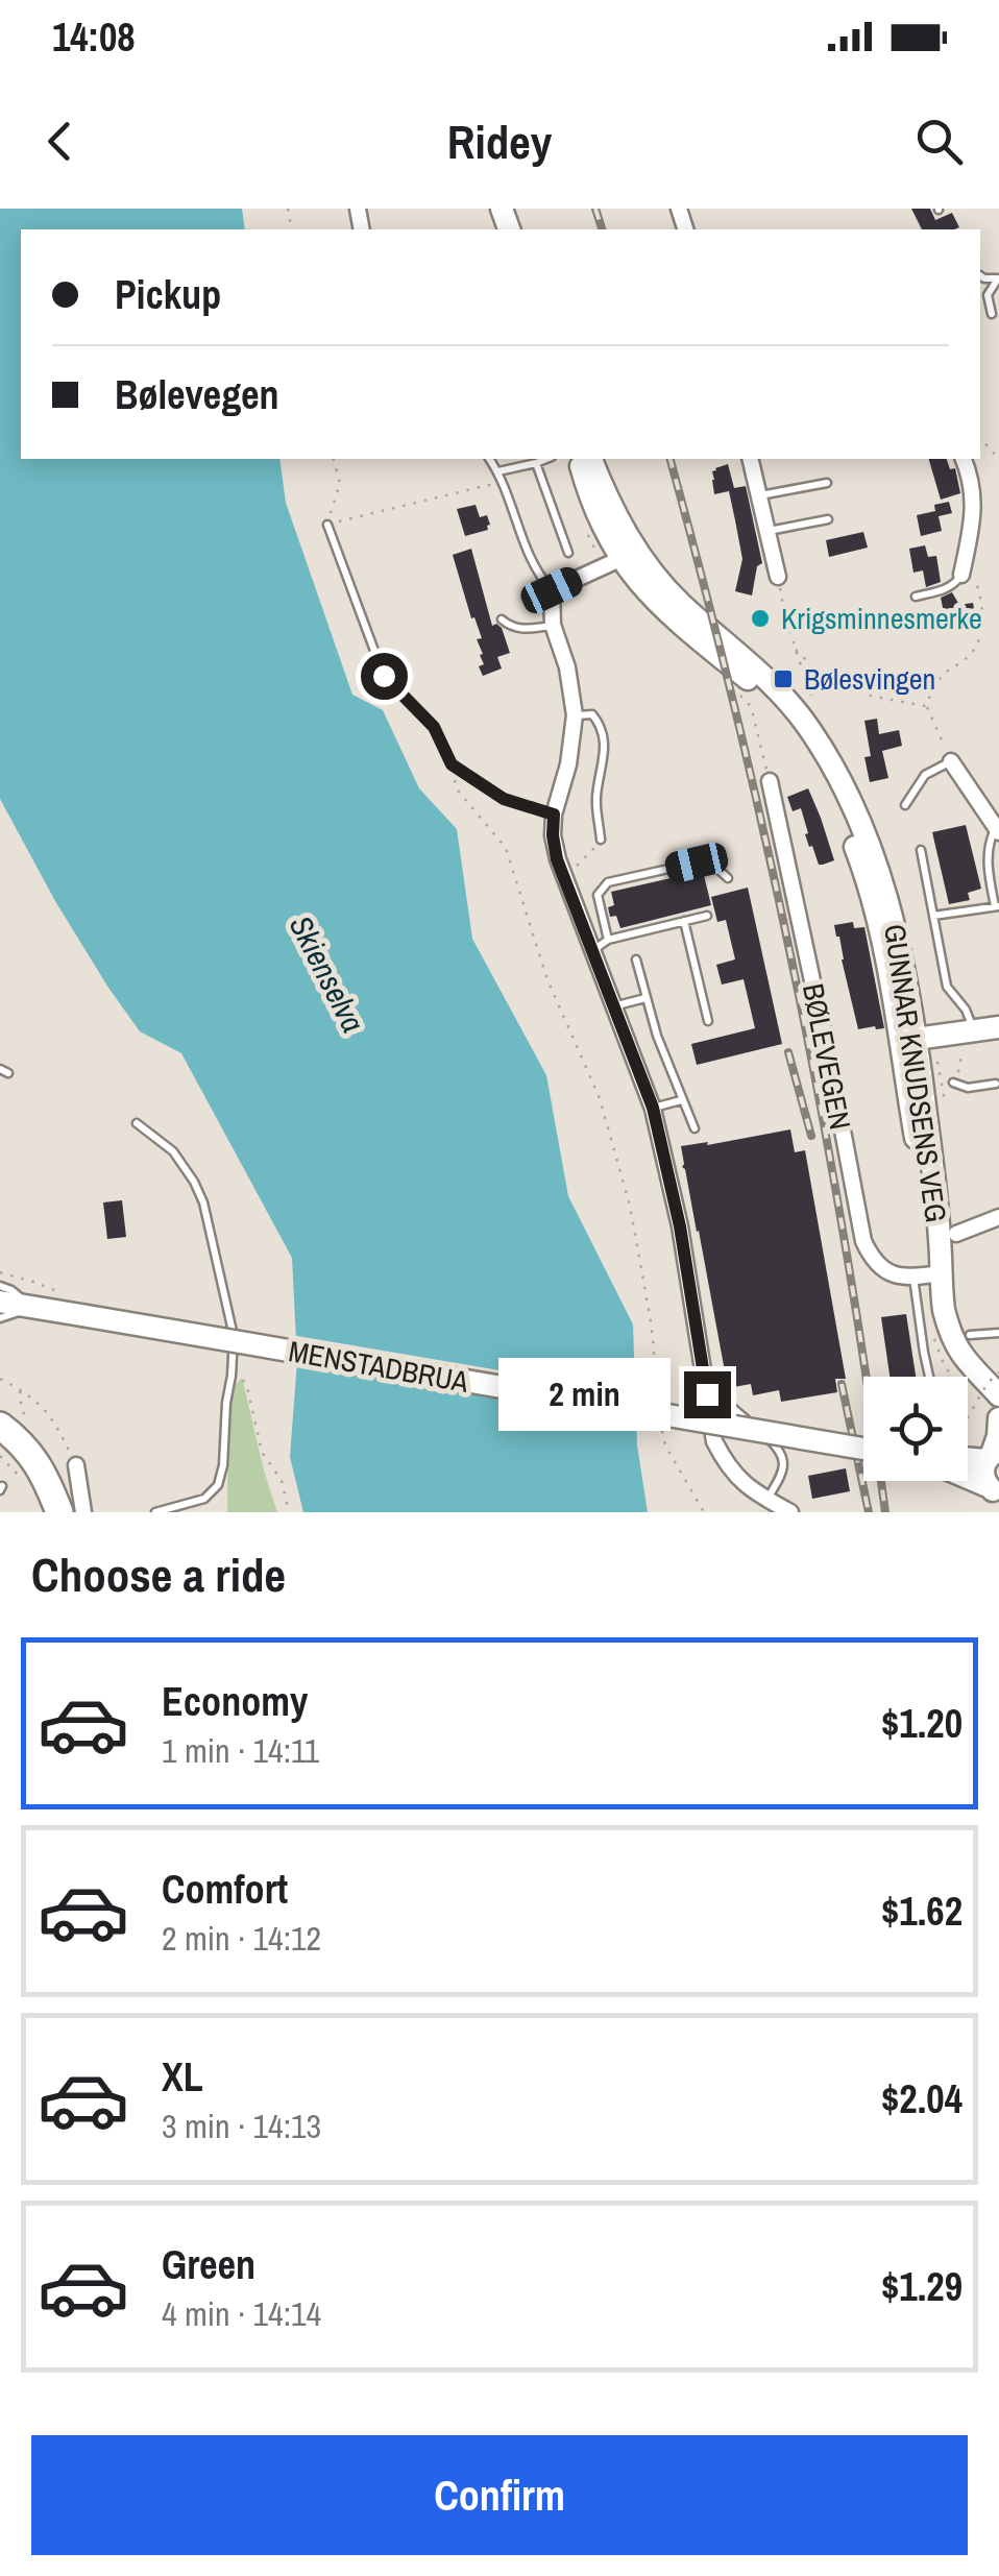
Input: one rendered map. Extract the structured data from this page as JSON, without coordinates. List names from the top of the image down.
{
  "streets": {
    "main road": ["GUNNAR KNUDSENS VEG", "MENSTADBRUA"],
    "street": ["BØLEVEGEN"]
  },
  "water": ["Skienselva"],
  "places": {
    "other": ["Krigsminnesmerke"],
    "transit": ["Bølesvingen"]
  },
  "page": {
    "status": "14:08",
    "header": "Ridey",
    "banner": ["Pickup", "Bølevegen"],
    "bubble": "2 min",
    "heading": "Choose a ride",
    "list": [
      {
        "name": "Economy",
        "note": "1 min · 14:11",
        "value": "$1.20"
      },
      {
        "name": "Comfort",
        "note": "2 min · 14:12",
        "value": "$1.62"
      },
      {
        "name": "XL",
        "note": "3 min · 14:13",
        "value": "$2.04"
      },
      {
        "name": "Green",
        "note": "4 min · 14:14",
        "value": "$1.29"
      }
    ],
    "buttons": "Confirm"
  }
}
